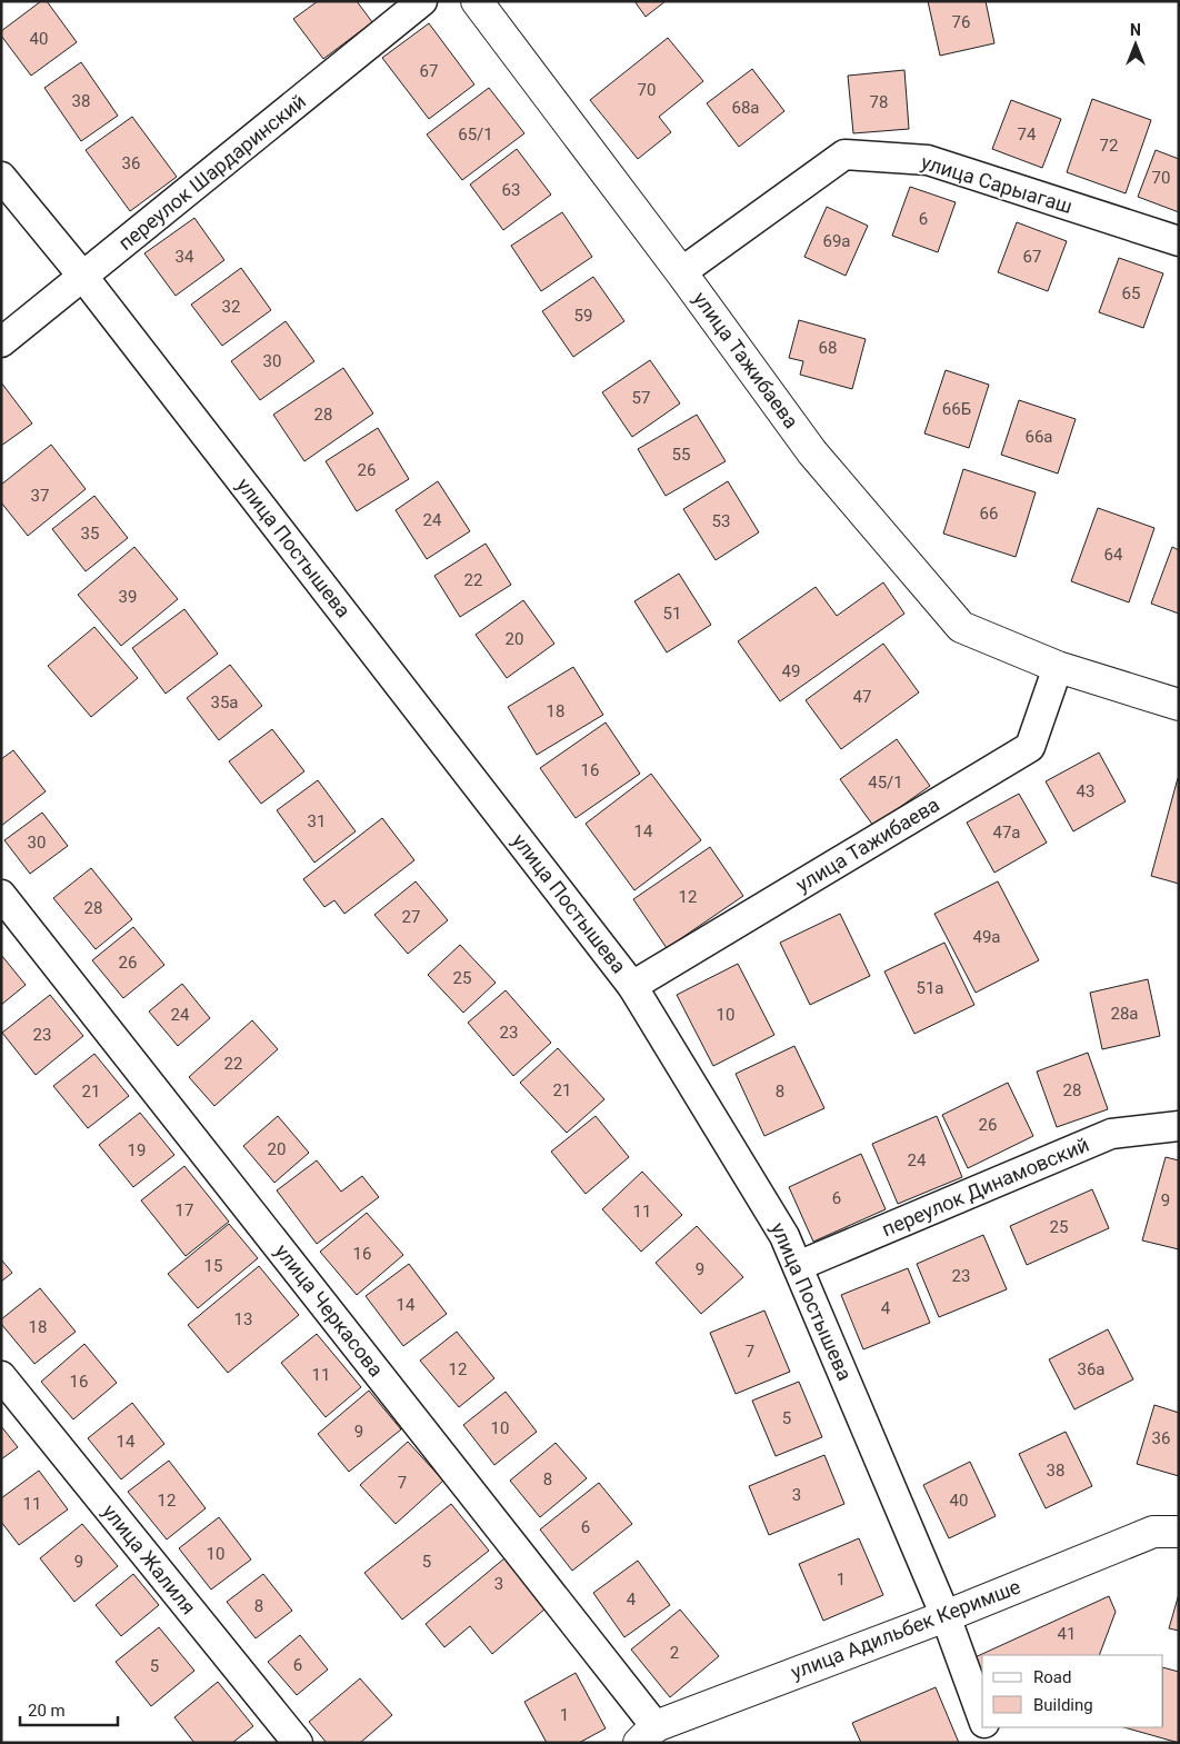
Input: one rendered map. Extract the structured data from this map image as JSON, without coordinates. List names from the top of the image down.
{
  "streets": {
    "street": [
      "переулок Шардаринский",
      "улица Сарыагаш",
      "улица Тажибаева",
      "улица Постышева",
      "переулок Динамовский",
      "улица Черкасова",
      "улица Жалиля",
      "улица Адильбек Керимше"
    ]
  },
  "crossings": [
    ["переулок Шардаринский", "улица Постышева"],
    ["улица Сарыагаш", "улица Тажибаева"],
    ["улица Тажибаева", "улица Постышева"],
    ["улица Постышева", "переулок Динамовский"],
    ["улица Постышева", "улица Адильбек Керимше"],
    ["улица Черкасова", "улица Адильбек Керимше"]
  ],
  "house_numbers": [
    "76",
    "40",
    "67",
    "70",
    "38",
    "78",
    "68а",
    "65/1",
    "74",
    "72",
    "36",
    "70",
    "63",
    "6",
    "69а",
    "34",
    "67",
    "65",
    "32",
    "59",
    "68",
    "30",
    "57",
    "66Б",
    "28",
    "66а",
    "55",
    "26",
    "37",
    "66",
    "24",
    "53",
    "35",
    "64",
    "22",
    "39",
    "51",
    "20",
    "49",
    "47",
    "35а",
    "18",
    "16",
    "45/1",
    "43",
    "31",
    "14",
    "47а",
    "30",
    "12",
    "28",
    "27",
    "49а",
    "26",
    "25",
    "51а",
    "28а",
    "24",
    "10",
    "23",
    "23",
    "22",
    "21",
    "28",
    "21",
    "8",
    "26",
    "20",
    "19",
    "24",
    "6",
    "9",
    "17",
    "11",
    "25",
    "16",
    "15",
    "9",
    "23",
    "14",
    "4",
    "13",
    "18",
    "7",
    "12",
    "36а",
    "11",
    "16",
    "5",
    "10",
    "9",
    "36",
    "14",
    "38",
    "8",
    "7",
    "3",
    "12",
    "40",
    "11",
    "6",
    "10",
    "9",
    "5",
    "1",
    "3",
    "4",
    "8",
    "41",
    "2",
    "6",
    "5",
    "1"
  ],
  "legend": ["Road", "Building"],
  "scale_bar": "20 m",
  "north": "top"
}
